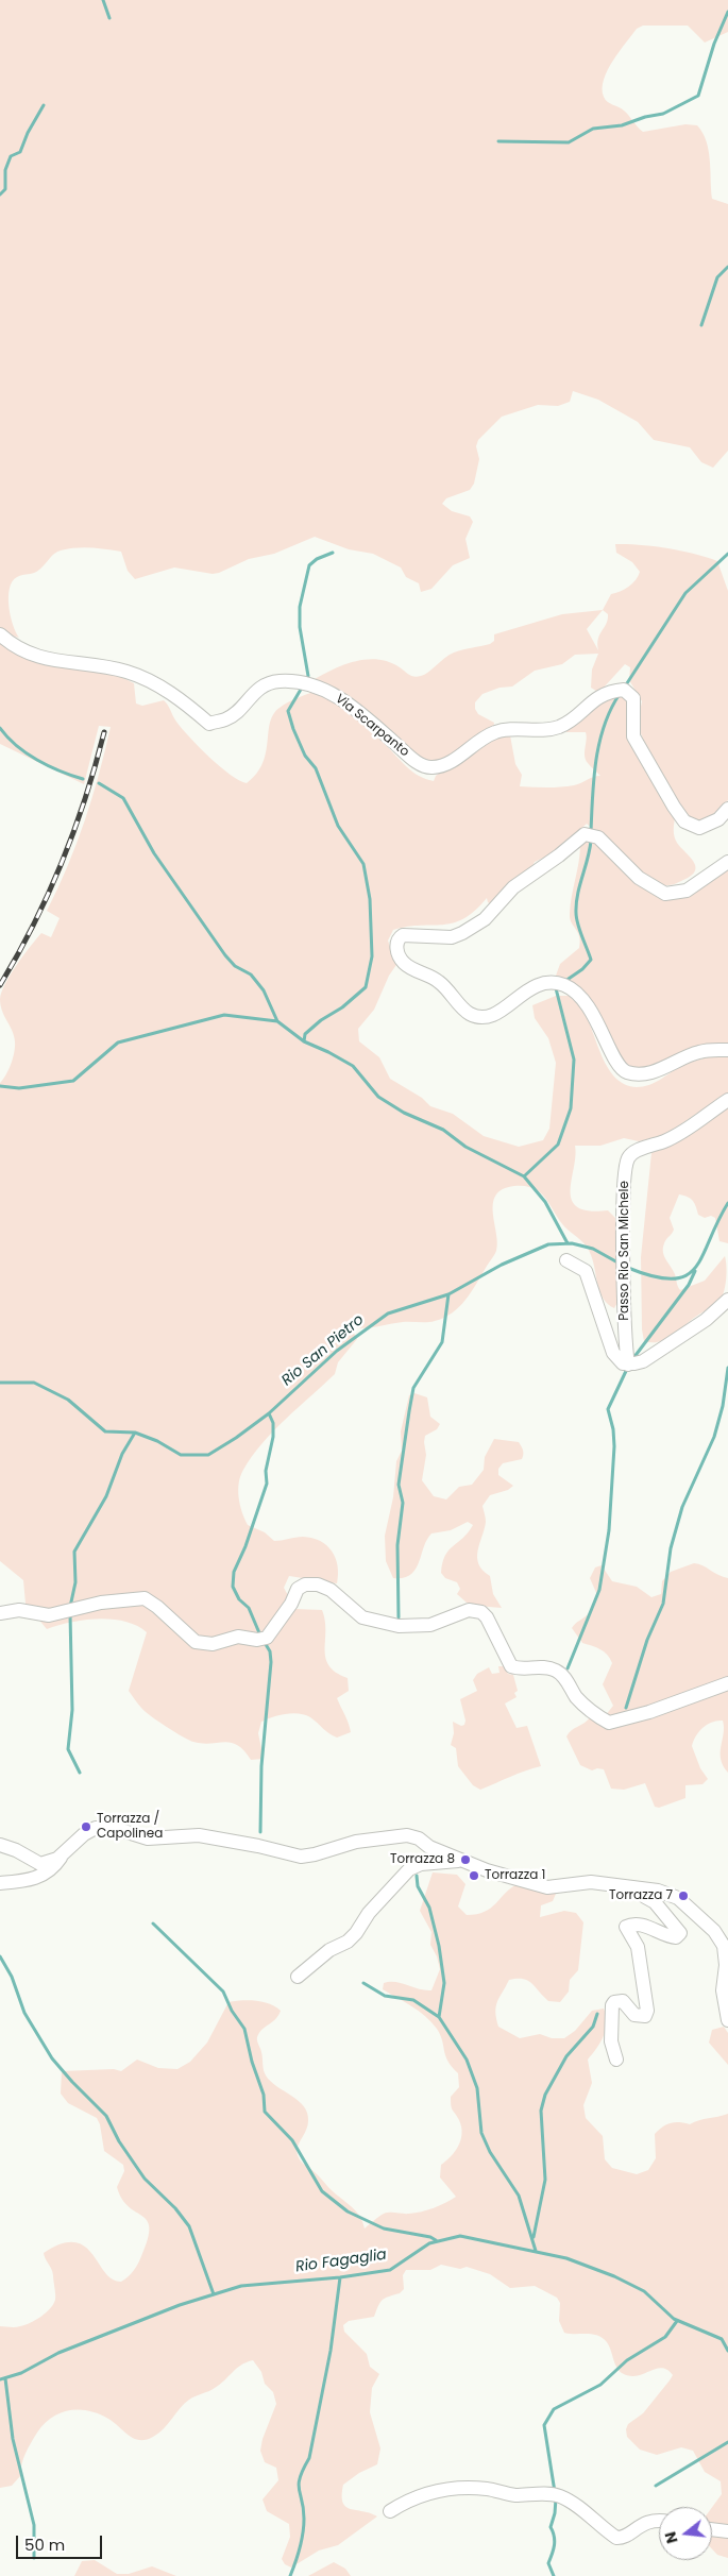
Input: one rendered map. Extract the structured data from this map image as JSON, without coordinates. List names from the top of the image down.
{
  "streets": {
    "street": ["Via Scarpanto", "Passo Rio San Michele"]
  },
  "water": ["Rio San Pietro", "Rio Fagaglia"],
  "places": [
    "Torrazza / Capolinea",
    "Torrazza 8",
    "Torrazza 1",
    "Torrazza 7"
  ],
  "scale_bar": "50 m",
  "north": "left"
}
